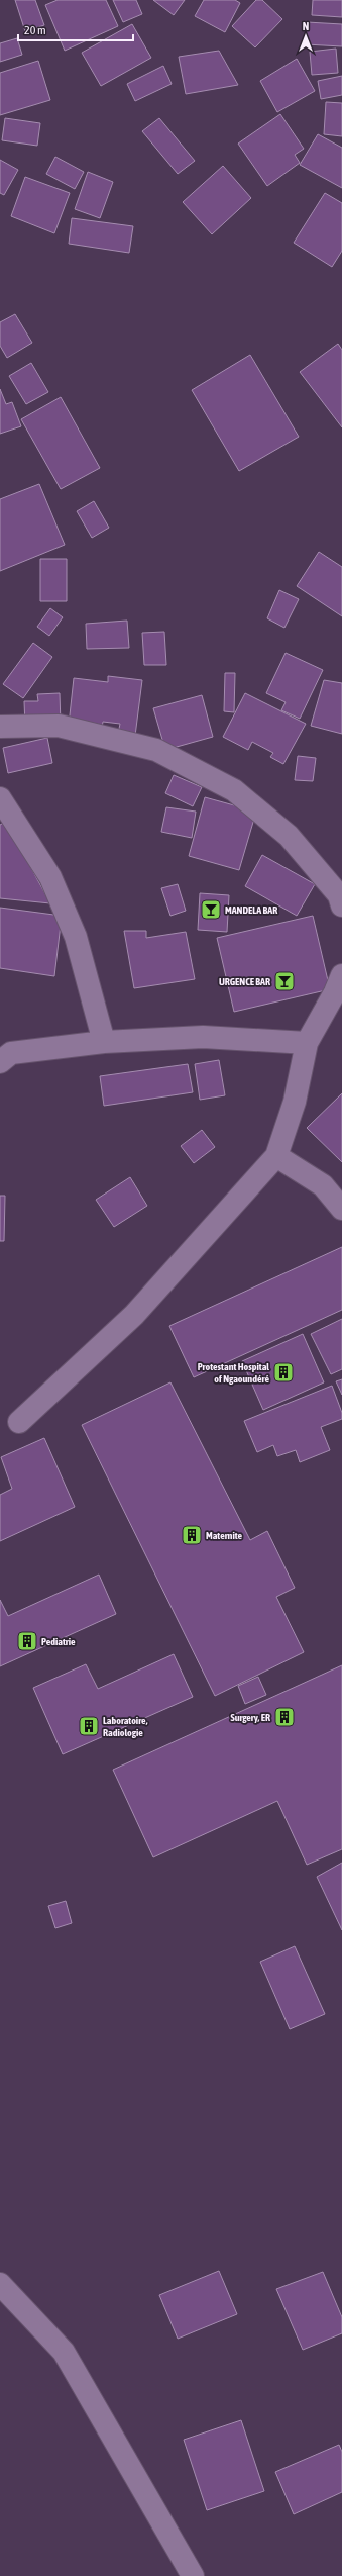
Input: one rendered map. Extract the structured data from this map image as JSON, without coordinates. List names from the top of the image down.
{
  "places": {
    "bar": ["MANDELA BAR", "URGENCE BAR"],
    "building": [
      "Protestant Hospital of Ngaoundéré",
      "Maternite",
      "Pediatrie",
      "Surgery, ER",
      "Laboratoire, Radiologie"
    ]
  },
  "scale_bar": "20 m",
  "north": "top"
}
